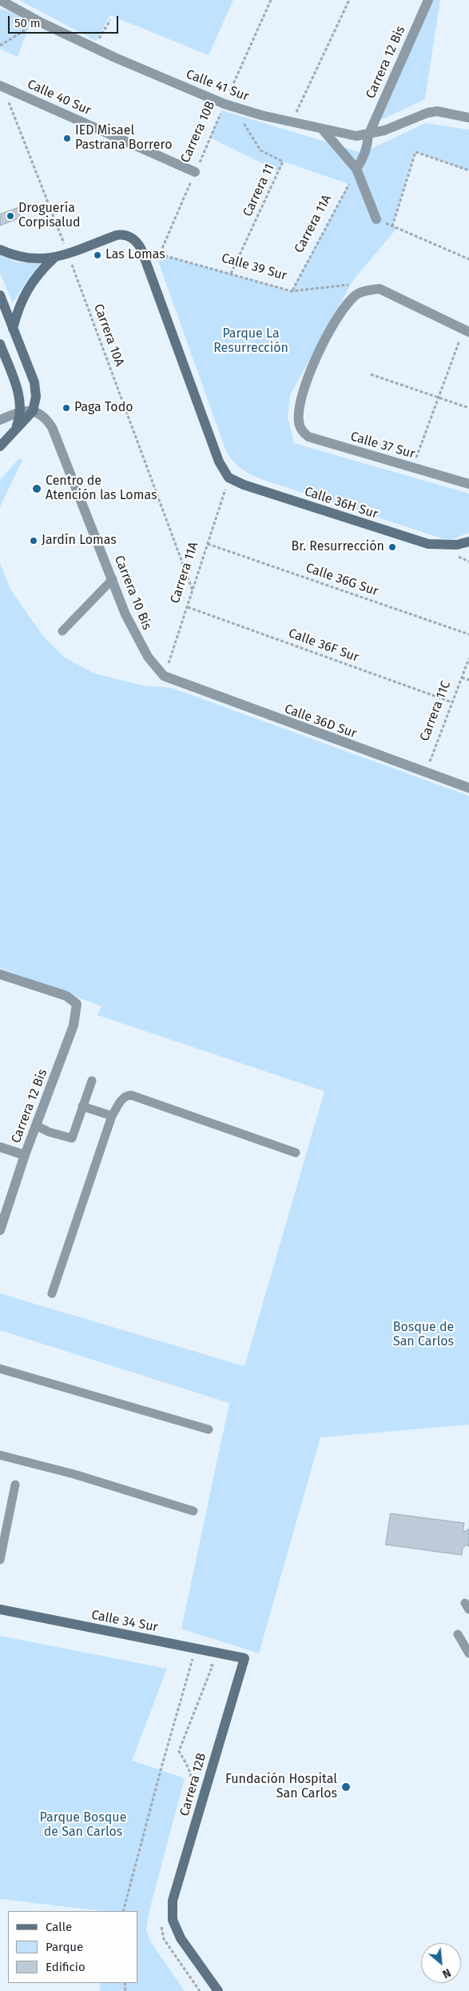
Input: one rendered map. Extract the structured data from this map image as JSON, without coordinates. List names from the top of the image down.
{
  "streets": {
    "street": [
      "Carrera 12 Bis",
      "Calle 41 Sur",
      "Calle 40 Sur",
      "Calle 37 Sur",
      "Calle 36H Sur",
      "Carrera 10 Bis",
      "Calle 36D Sur",
      "Calle 34 Sur",
      "Carrera 12B"
    ],
    "path": [
      "Carrera 10B",
      "Carrera 11",
      "Carrera 11A",
      "Calle 39 Sur",
      "Carrera 10A",
      "Calle 36G Sur",
      "Calle 36F Sur",
      "Carrera 11C"
    ]
  },
  "crossings": [
    ["Carrera 12 Bis", "Calle 41 Sur"],
    ["Carrera 12 Bis", "Carrera 11A"],
    ["Calle 41 Sur", "Carrera 10B"],
    ["Calle 41 Sur", "Carrera 11"],
    ["Calle 40 Sur", "Carrera 10B"],
    ["Calle 40 Sur", "Carrera 10A"],
    ["Carrera 10B", "Carrera 11"],
    ["Carrera 10B", "Calle 39 Sur"],
    ["Carrera 11", "Calle 39 Sur"],
    ["Carrera 11A", "Calle 39 Sur"],
    ["Carrera 11A", "Carrera 10A"],
    ["Carrera 11A", "Calle 36H Sur"],
    ["Carrera 11A", "Calle 36G Sur"],
    ["Carrera 11A", "Carrera 10 Bis"],
    ["Carrera 11A", "Calle 36F Sur"],
    ["Carrera 11A", "Calle 36D Sur"],
    ["Calle 39 Sur", "Calle 37 Sur"],
    ["Carrera 10 Bis", "Calle 36D Sur"],
    ["Calle 36F Sur", "Carrera 11C"],
    ["Carrera 11C", "Calle 36D Sur"],
    ["Calle 34 Sur", "Carrera 12B"]
  ],
  "parks": ["Parque La Resurrección", "Bosque de San Carlos", "Parque Bosque de San Carlos"],
  "places": [
    "IED Misael Pastrana Borrero",
    "Droguería Corpisalud",
    "Las Lomas",
    "Paga Todo",
    "Centro de Atención las Lomas",
    "Jardín Lomas",
    "Br. Resurrección",
    "Fundación Hospital San Carlos"
  ],
  "legend": ["Calle", "Parque", "Edificio"],
  "scale_bar": "50 m",
  "north": "bottom right"
}
